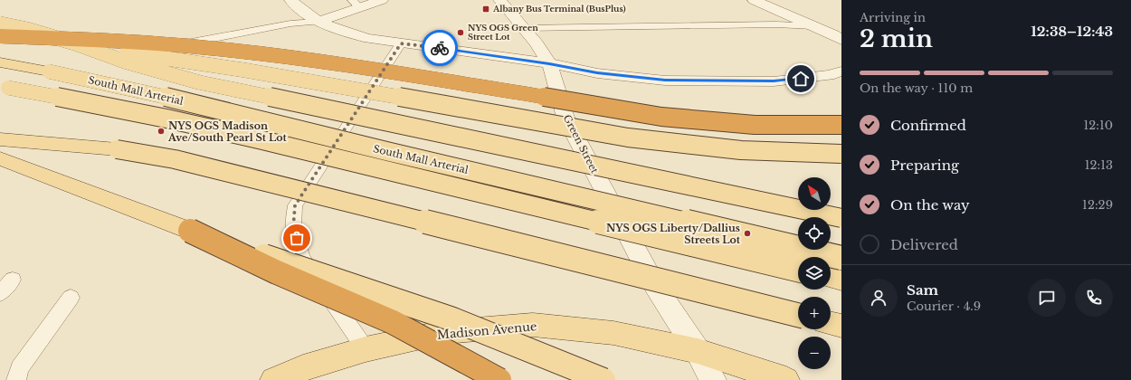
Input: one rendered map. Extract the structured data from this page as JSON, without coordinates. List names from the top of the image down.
{
  "streets": {
    "main road": ["South Mall Arterial", "Madison Avenue"],
    "street": ["Green Street"]
  },
  "crossings": [
    ["Green Street", "Madison Avenue"]
  ],
  "places": {
    "transit": ["Albany Bus Terminal (BusPlus)"],
    "other": ["NYS OGS Green Street Lot", "NYS OGS Madison Ave/South Pearl St Lot", "NYS OGS Liberty/Dallius Streets Lot"]
  },
  "north": "top left",
  "page": {
    "heading": ["2 min", "Arriving in", "12:38–12:43"],
    "panel": ["Sam", "Courier · 4.9"],
    "bar": "On the way · 110 m",
    "list": [
      ["Confirmed", "12:10"],
      ["Preparing", "12:13"],
      ["On the way", "12:29"],
      "Delivered"
    ],
    "map_buttons": ["+", "−"]
  }
}
